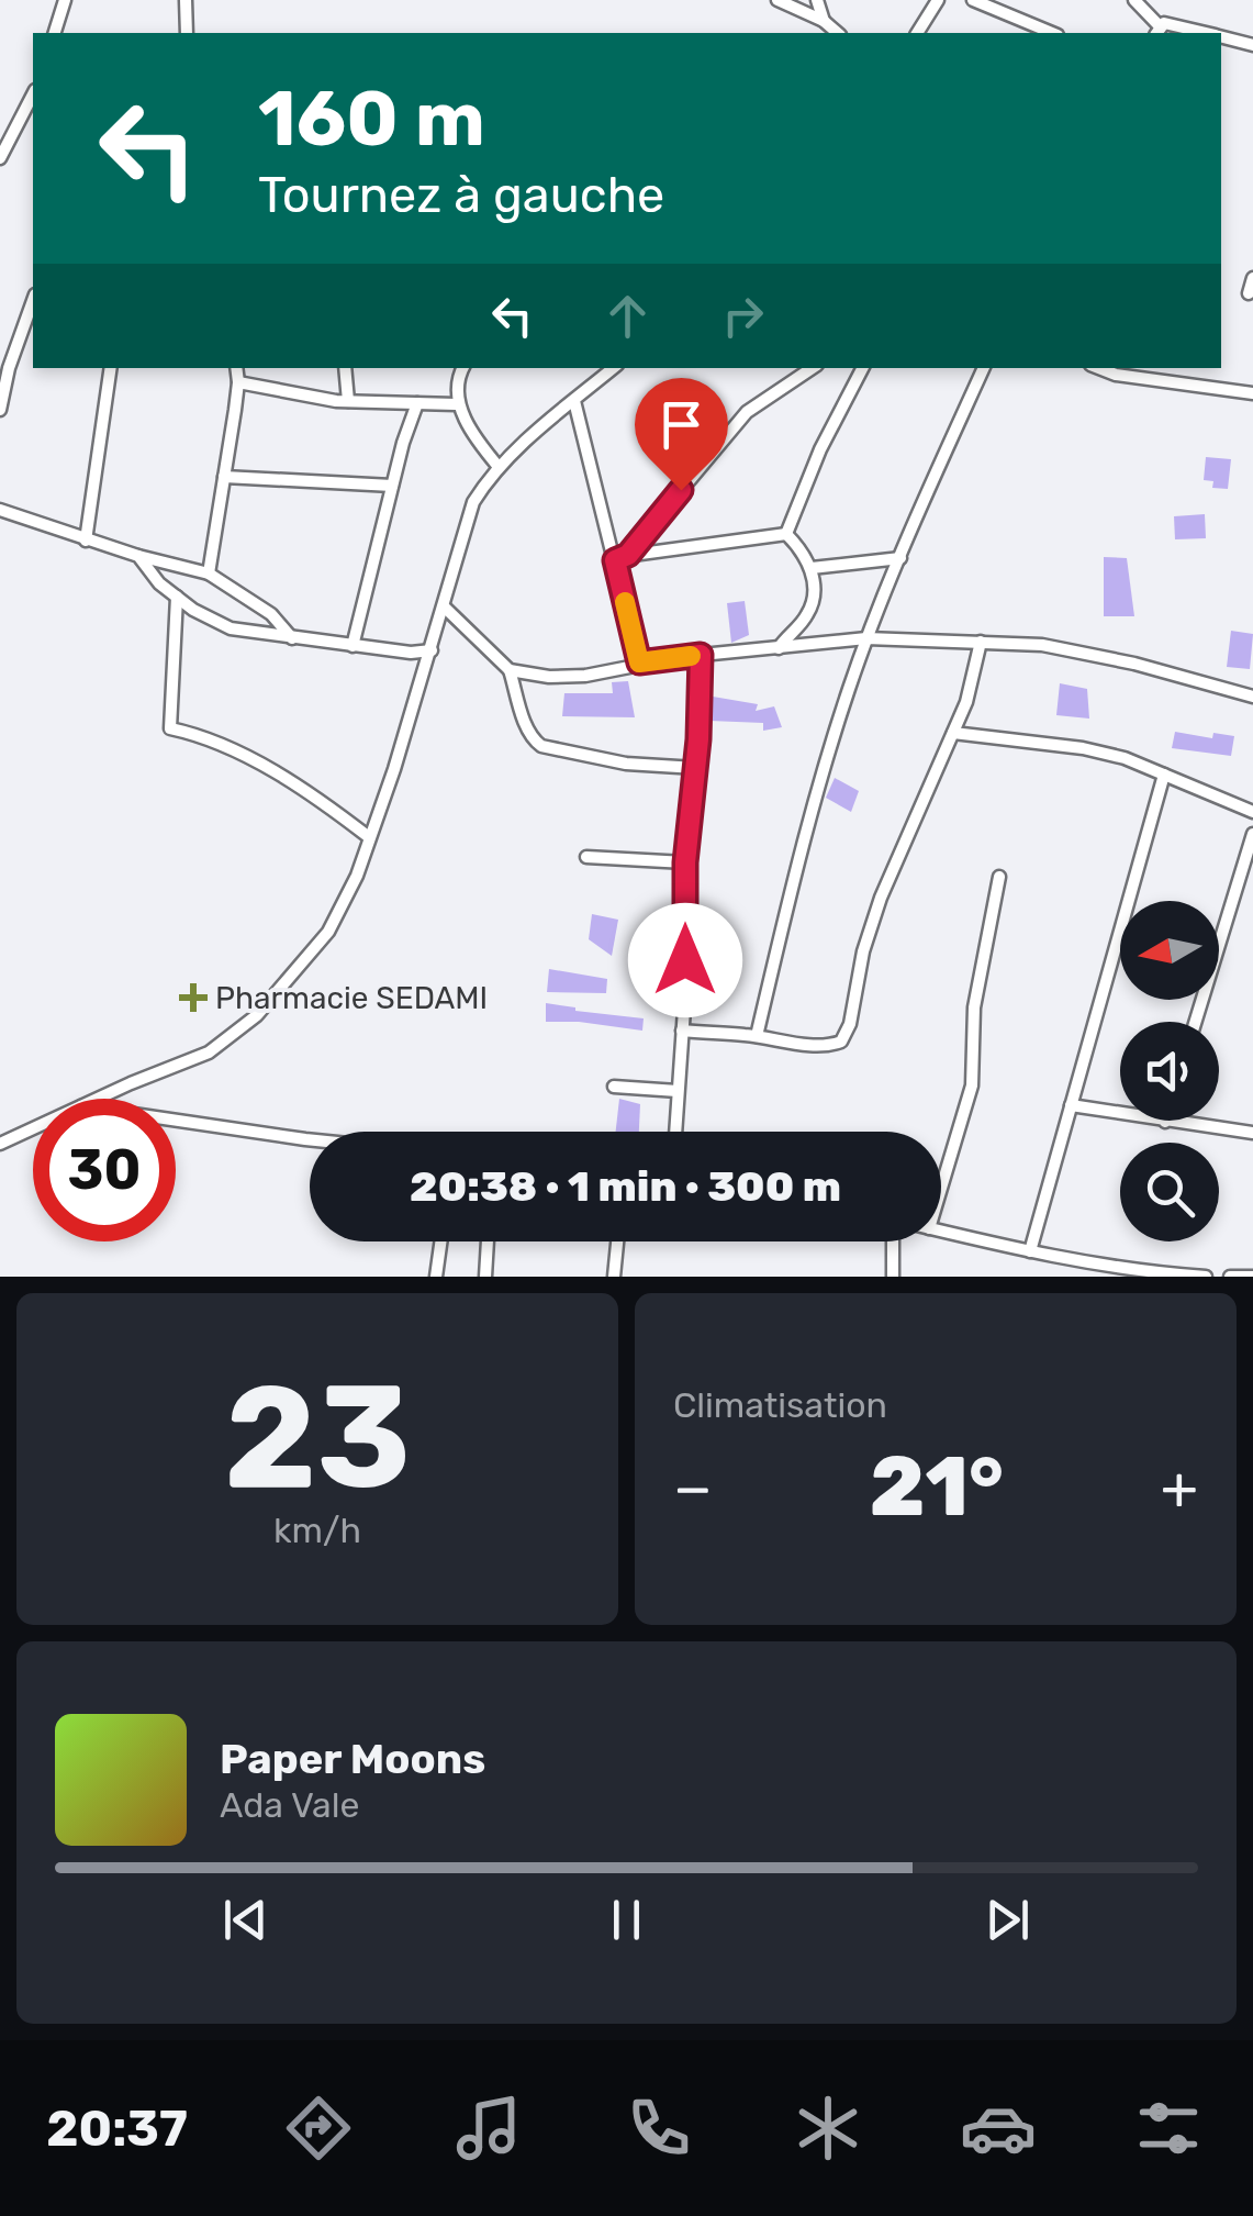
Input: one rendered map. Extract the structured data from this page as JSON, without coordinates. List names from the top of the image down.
{
  "places": {
    "health": ["Pharmacie SEDAMI"]
  },
  "north": "left",
  "page": {
    "turn": ["160 m", "Tournez à gauche"],
    "limit": "30",
    "trip": "20:38 · 1 min · 300 m",
    "tile": [
      ["23", "km/h"],
      "Climatisation"
    ],
    "heat": ["−", "21°", "+"],
    "song": ["Paper Moons", "Ada Vale"],
    "tabs": "20:37"
  }
}
